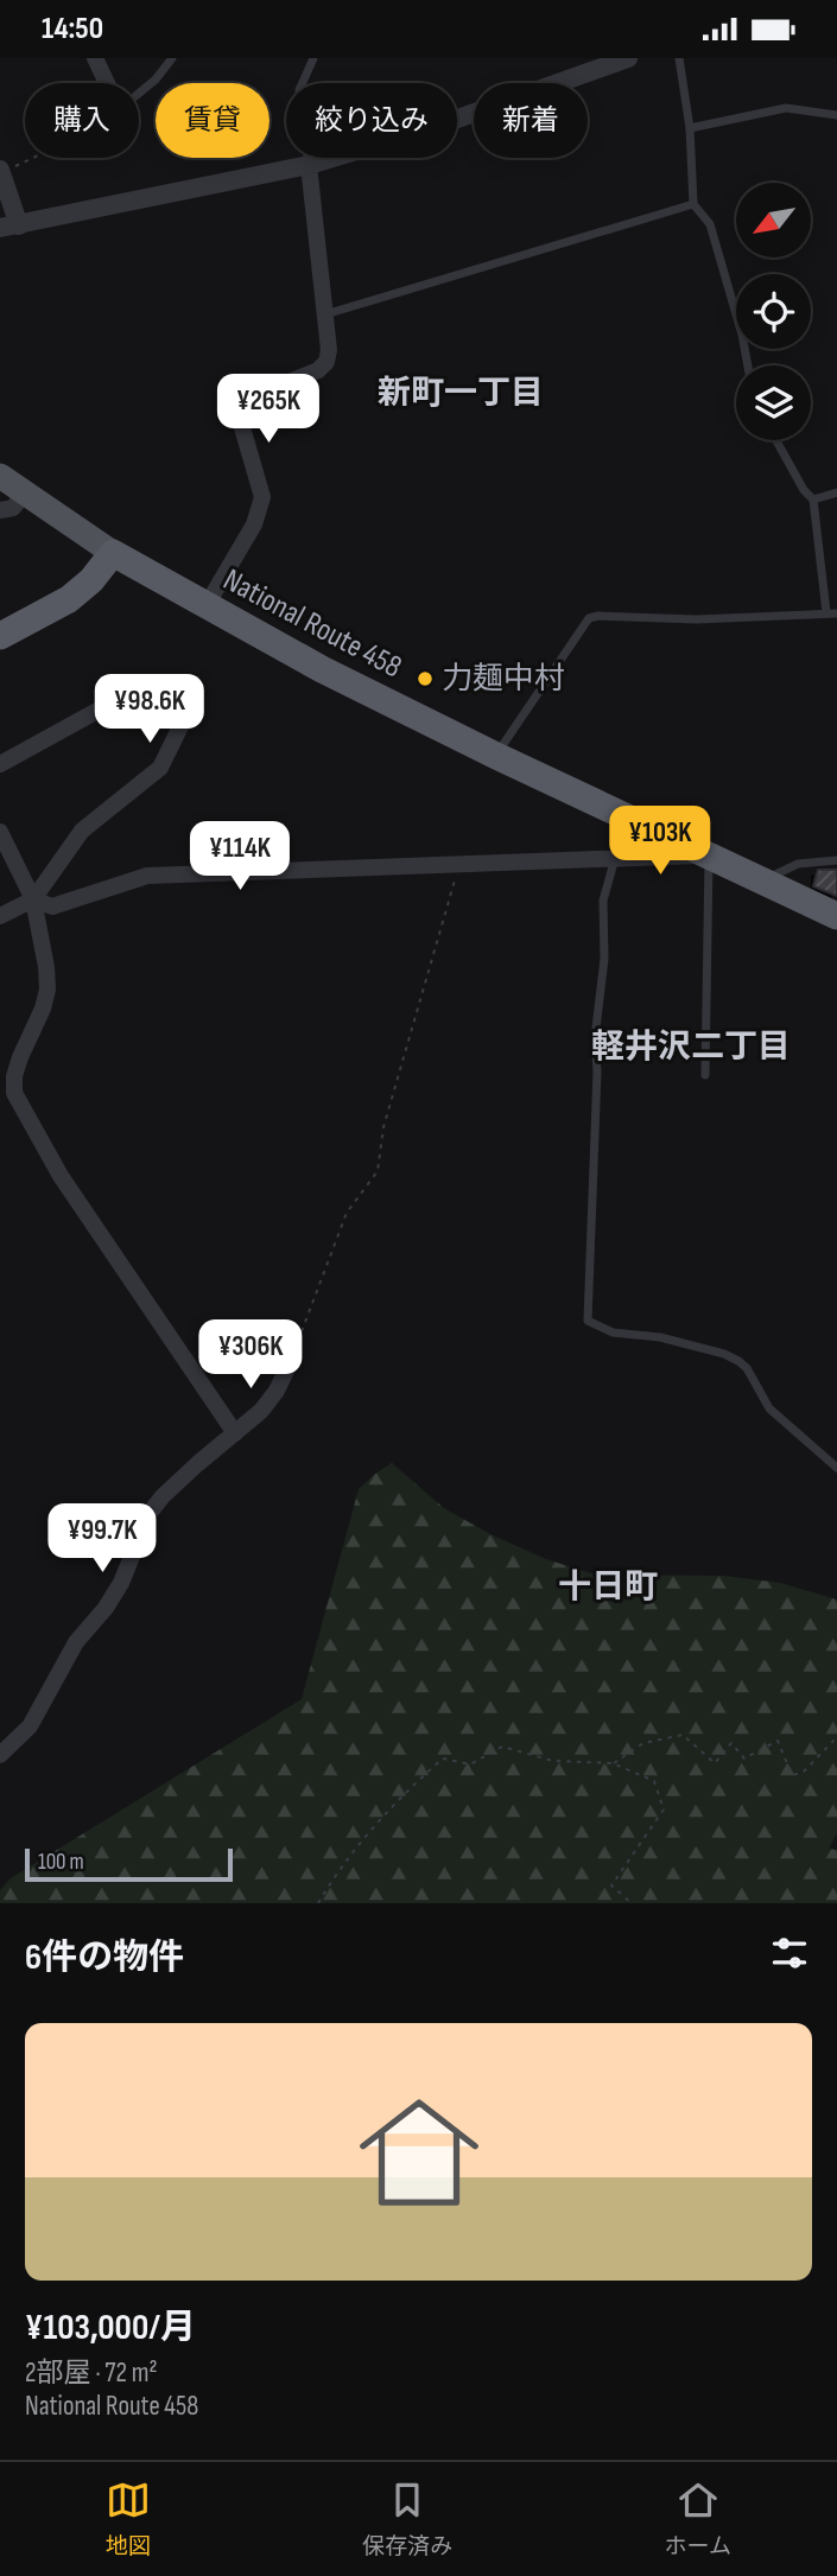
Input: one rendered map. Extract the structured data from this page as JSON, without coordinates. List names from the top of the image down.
{
  "streets": {
    "highway": ["National Route 458"]
  },
  "districts": ["新町一丁目", "軽井沢二丁目", "十日町"],
  "places": ["力麺中村"],
  "scale_bar": "100 m",
  "north": "bottom left",
  "page": {
    "status": "14:50",
    "chip": [
      "購入",
      "賃貸",
      "絞り込み",
      "新着"
    ],
    "price": [
      "¥265K",
      "¥98.6K",
      "¥103K",
      "¥114K",
      "¥306K",
      "¥99.7K"
    ],
    "scale": "100 m",
    "heading": "6件の物件",
    "list": [
      {
        "name": "¥103,000/月",
        "note": "2部屋 · 72 m² · National Route 458"
      }
    ],
    "tabs": ["地図", "保存済み", "ホーム"]
  }
}
